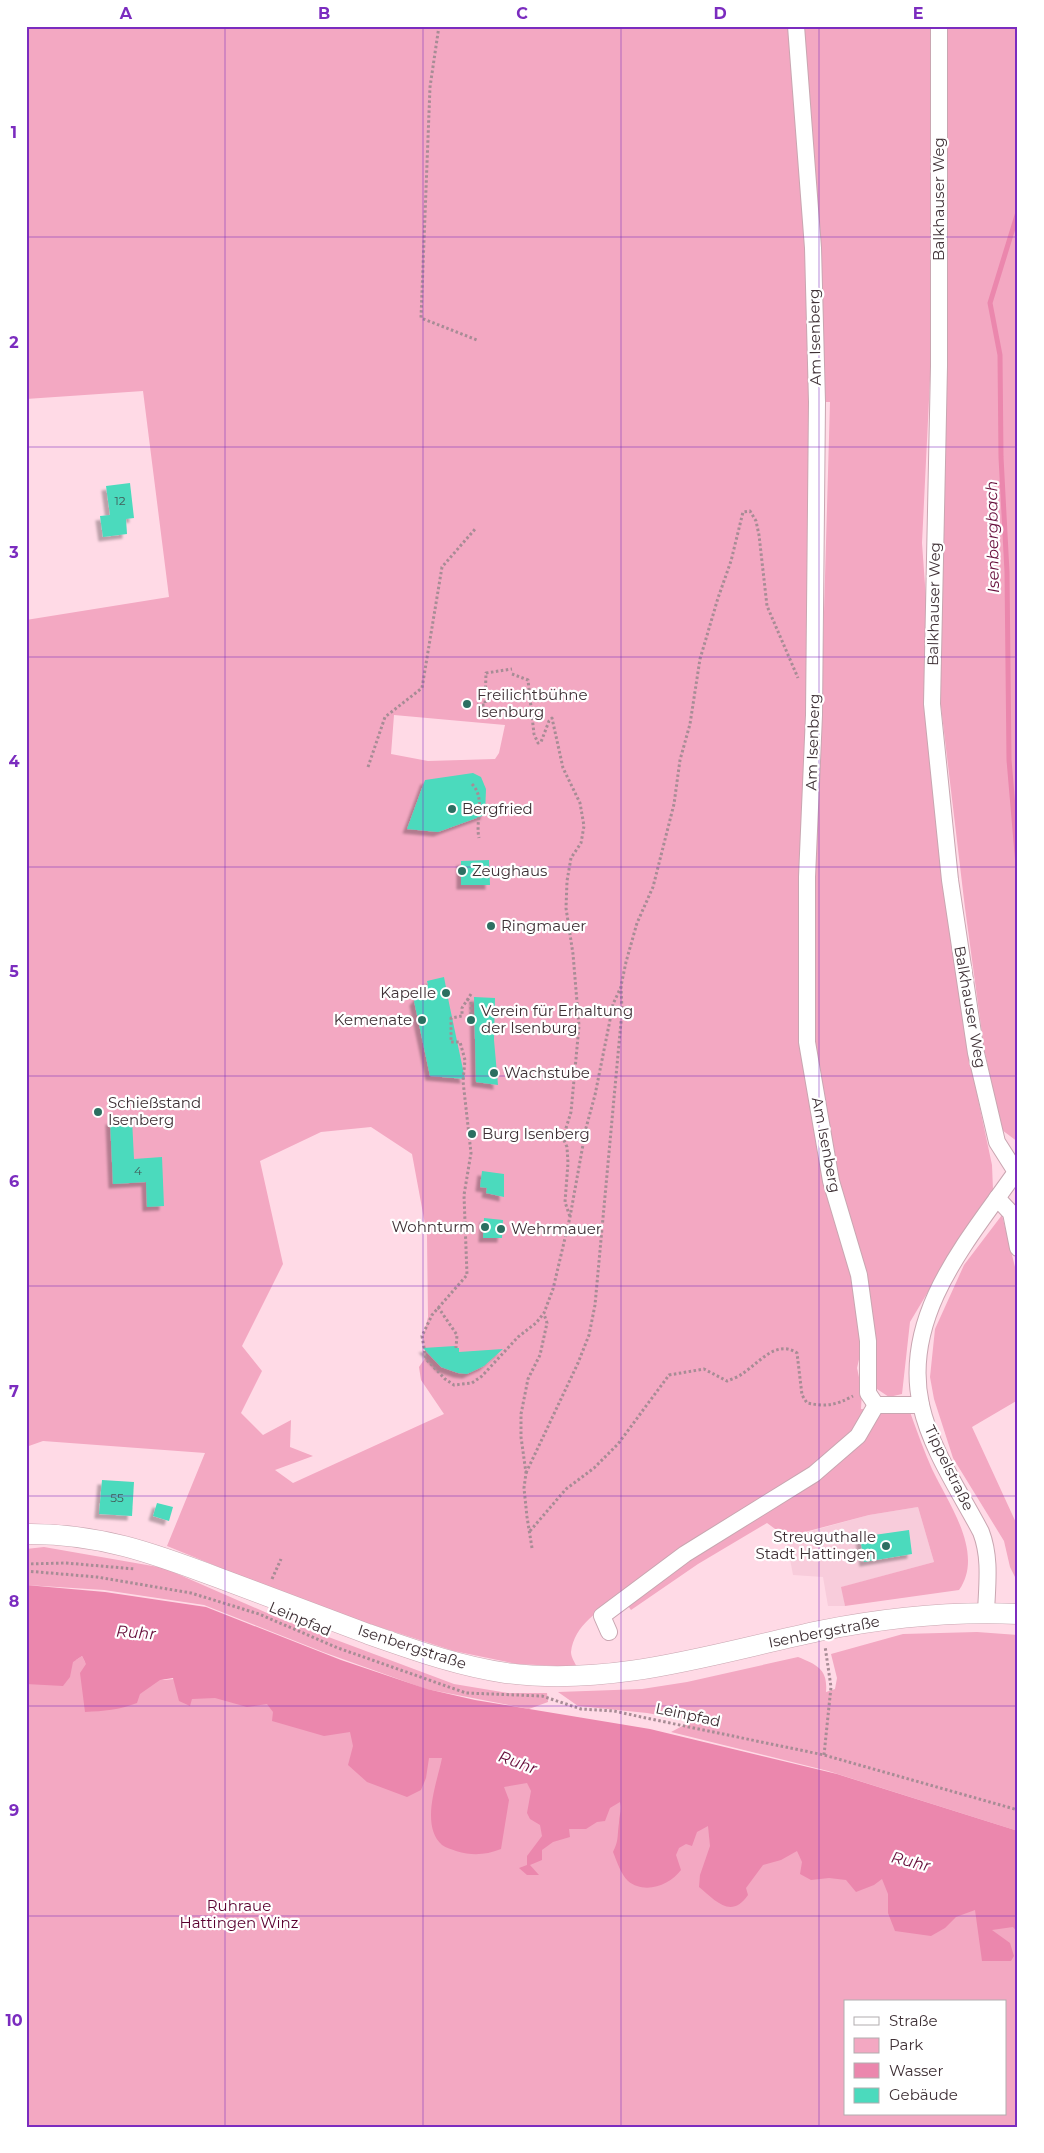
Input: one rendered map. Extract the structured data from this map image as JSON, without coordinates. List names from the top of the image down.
{
  "streets": {
    "main road": ["Isenbergstraße"],
    "street": ["Balkhauser Weg", "Am Isenberg", "Tippelstraße"],
    "path": ["Leinpfad"]
  },
  "crossings": [
    ["Balkhauser Weg", "Tippelstraße"],
    ["Tippelstraße", "Isenbergstraße"]
  ],
  "water": ["Isenbergbach", "Ruhr"],
  "parks": ["Ruhraue Hattingen Winz"],
  "places": [
    "Freilichtbühne Isenburg",
    "Bergfried",
    "Zeughaus",
    "Ringmauer",
    "Kapelle",
    "Kemenate",
    "Verein für Erhaltung der Isenburg",
    "Wachstube",
    "Schießstand Isenberg",
    "Burg Isenberg",
    "Wohnturm",
    "Wehrmauer",
    "Streuguthalle Stadt Hattingen"
  ],
  "house_numbers": ["12", "4", "55"],
  "legend": [
    "Straße",
    "Park",
    "Wasser",
    "Gebäude"
  ],
  "grid": {
    "columns": [
      "A",
      "B",
      "C",
      "D",
      "E"
    ],
    "rows": [
      "1",
      "2",
      "3",
      "4",
      "5",
      "6",
      "7",
      "8",
      "9",
      "10"
    ]
  }
}
